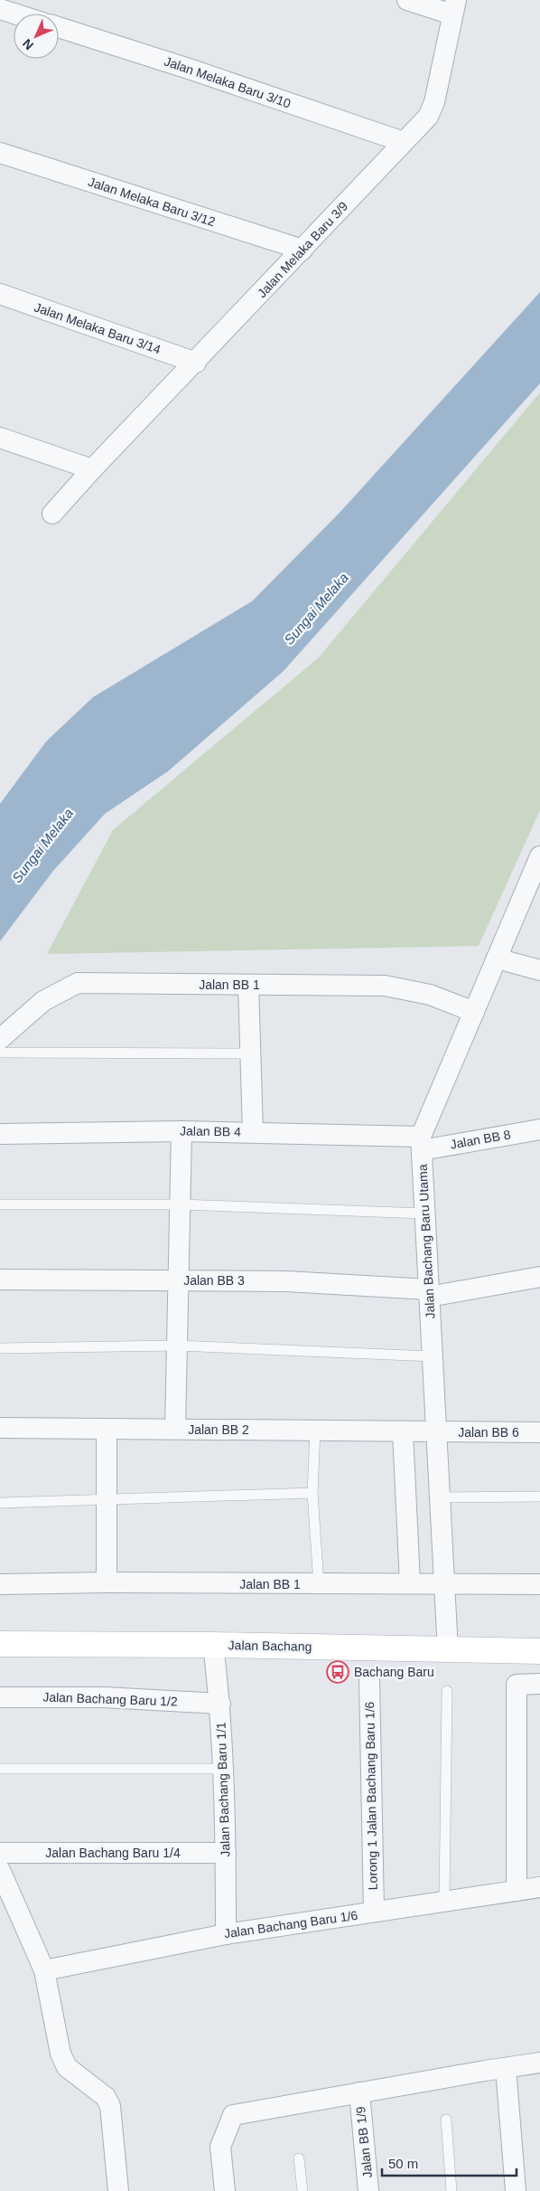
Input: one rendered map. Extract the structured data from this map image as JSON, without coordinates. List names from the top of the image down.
{
  "streets": {
    "street": [
      "Jalan Melaka Baru 3/10",
      "Jalan Melaka Baru 3/12",
      "Jalan Melaka Baru 3/9",
      "Jalan Melaka Baru 3/14",
      "Jalan BB 1",
      "Jalan BB 4",
      "Jalan BB 8",
      "Jalan Bachang Baru Utama",
      "Jalan BB 3",
      "Jalan BB 2",
      "Jalan BB 6",
      "Jalan Bachang",
      "Jalan Bachang Baru 1/2",
      "Jalan Bachang Baru 1/1",
      "Lorong 1 Jalan Bachang Baru 1/6",
      "Jalan Bachang Baru 1/4",
      "Jalan Bachang Baru 1/6",
      "Jalan BB 1/9"
    ]
  },
  "crossings": [
    ["Jalan Melaka Baru 3/10", "Jalan Melaka Baru 3/9"],
    ["Jalan Melaka Baru 3/12", "Jalan Melaka Baru 3/9"],
    ["Jalan Melaka Baru 3/9", "Jalan Melaka Baru 3/14"],
    ["Jalan BB 1", "Jalan Bachang Baru Utama"],
    ["Jalan BB 4", "Jalan BB 8"],
    ["Jalan BB 4", "Jalan Bachang Baru Utama"],
    ["Jalan BB 8", "Jalan Bachang Baru Utama"],
    ["Jalan Bachang Baru Utama", "Jalan BB 3"],
    ["Jalan Bachang Baru Utama", "Jalan BB 2"],
    ["Jalan Bachang Baru Utama", "Jalan BB 6"],
    ["Jalan Bachang Baru Utama", "Jalan Bachang"],
    ["Jalan BB 2", "Jalan BB 6"],
    ["Jalan Bachang", "Jalan Bachang Baru 1/1"],
    ["Jalan Bachang Baru 1/2", "Jalan Bachang Baru 1/1"],
    ["Jalan Bachang Baru 1/1", "Jalan Bachang Baru 1/4"],
    ["Jalan Bachang Baru 1/1", "Jalan Bachang Baru 1/6"],
    ["Lorong 1 Jalan Bachang Baru 1/6", "Jalan Bachang Baru 1/6"]
  ],
  "water": ["Sungai Melaka"],
  "places": {
    "bus stop": ["Bachang Baru"]
  },
  "scale_bar": "50 m",
  "north": "bottom left"
}
